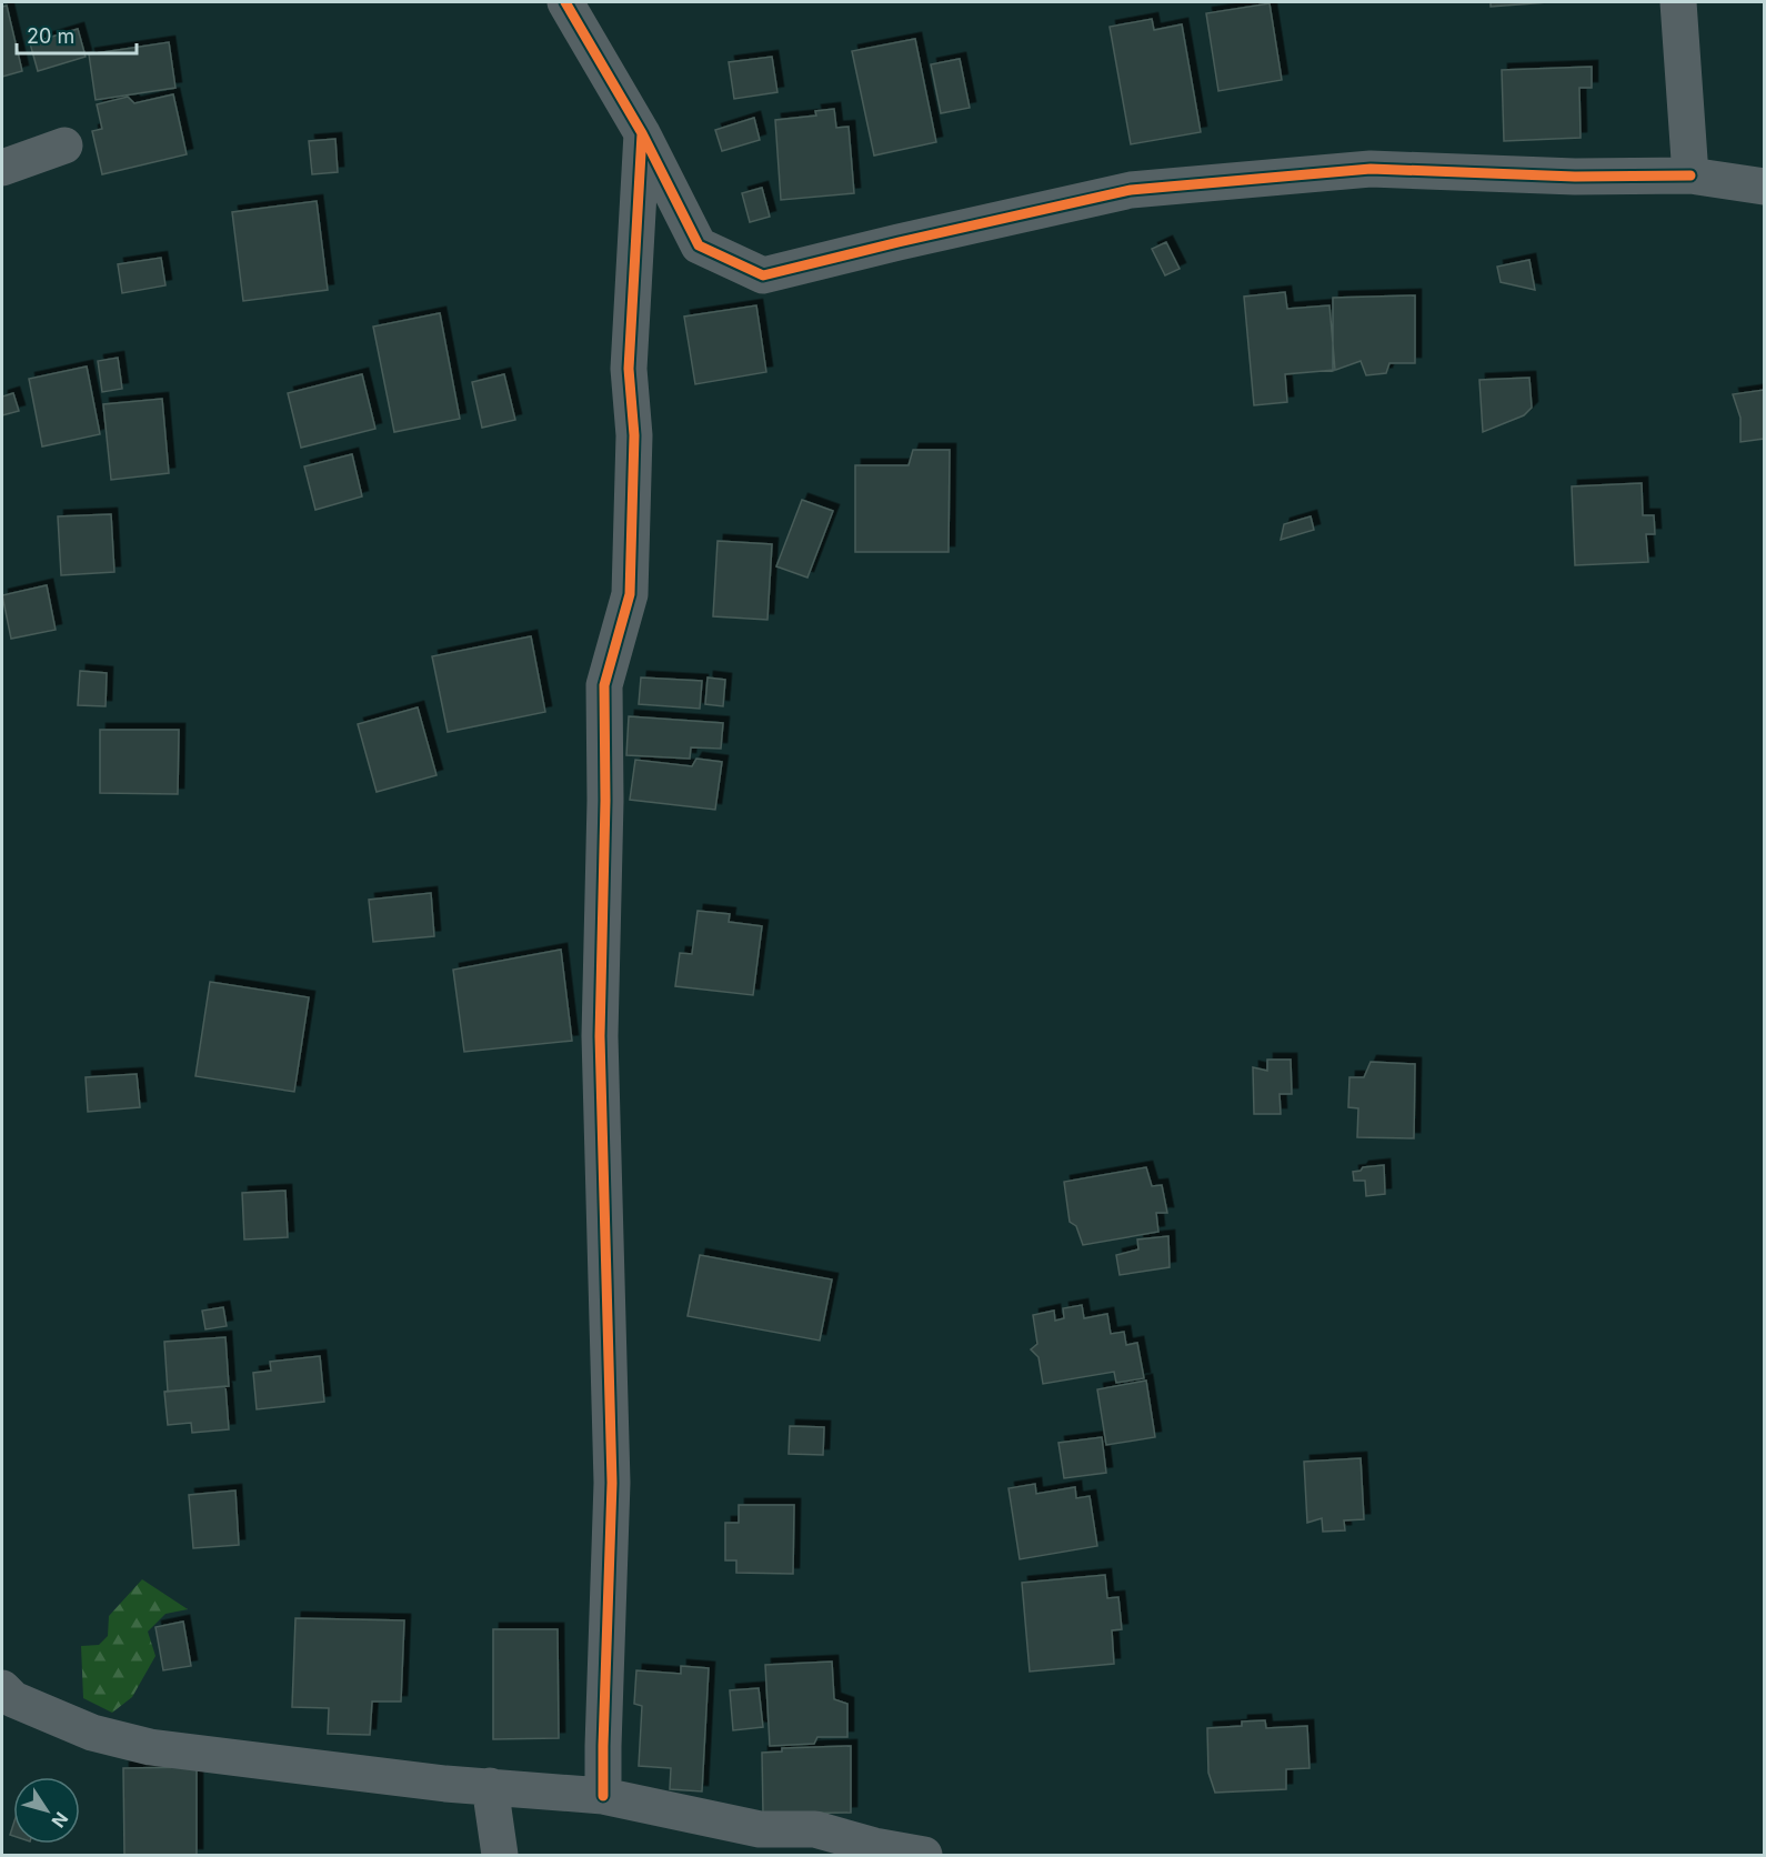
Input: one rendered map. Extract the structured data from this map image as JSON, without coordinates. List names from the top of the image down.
{
  "scale_bar": "20 m",
  "north": "bottom right"
}
